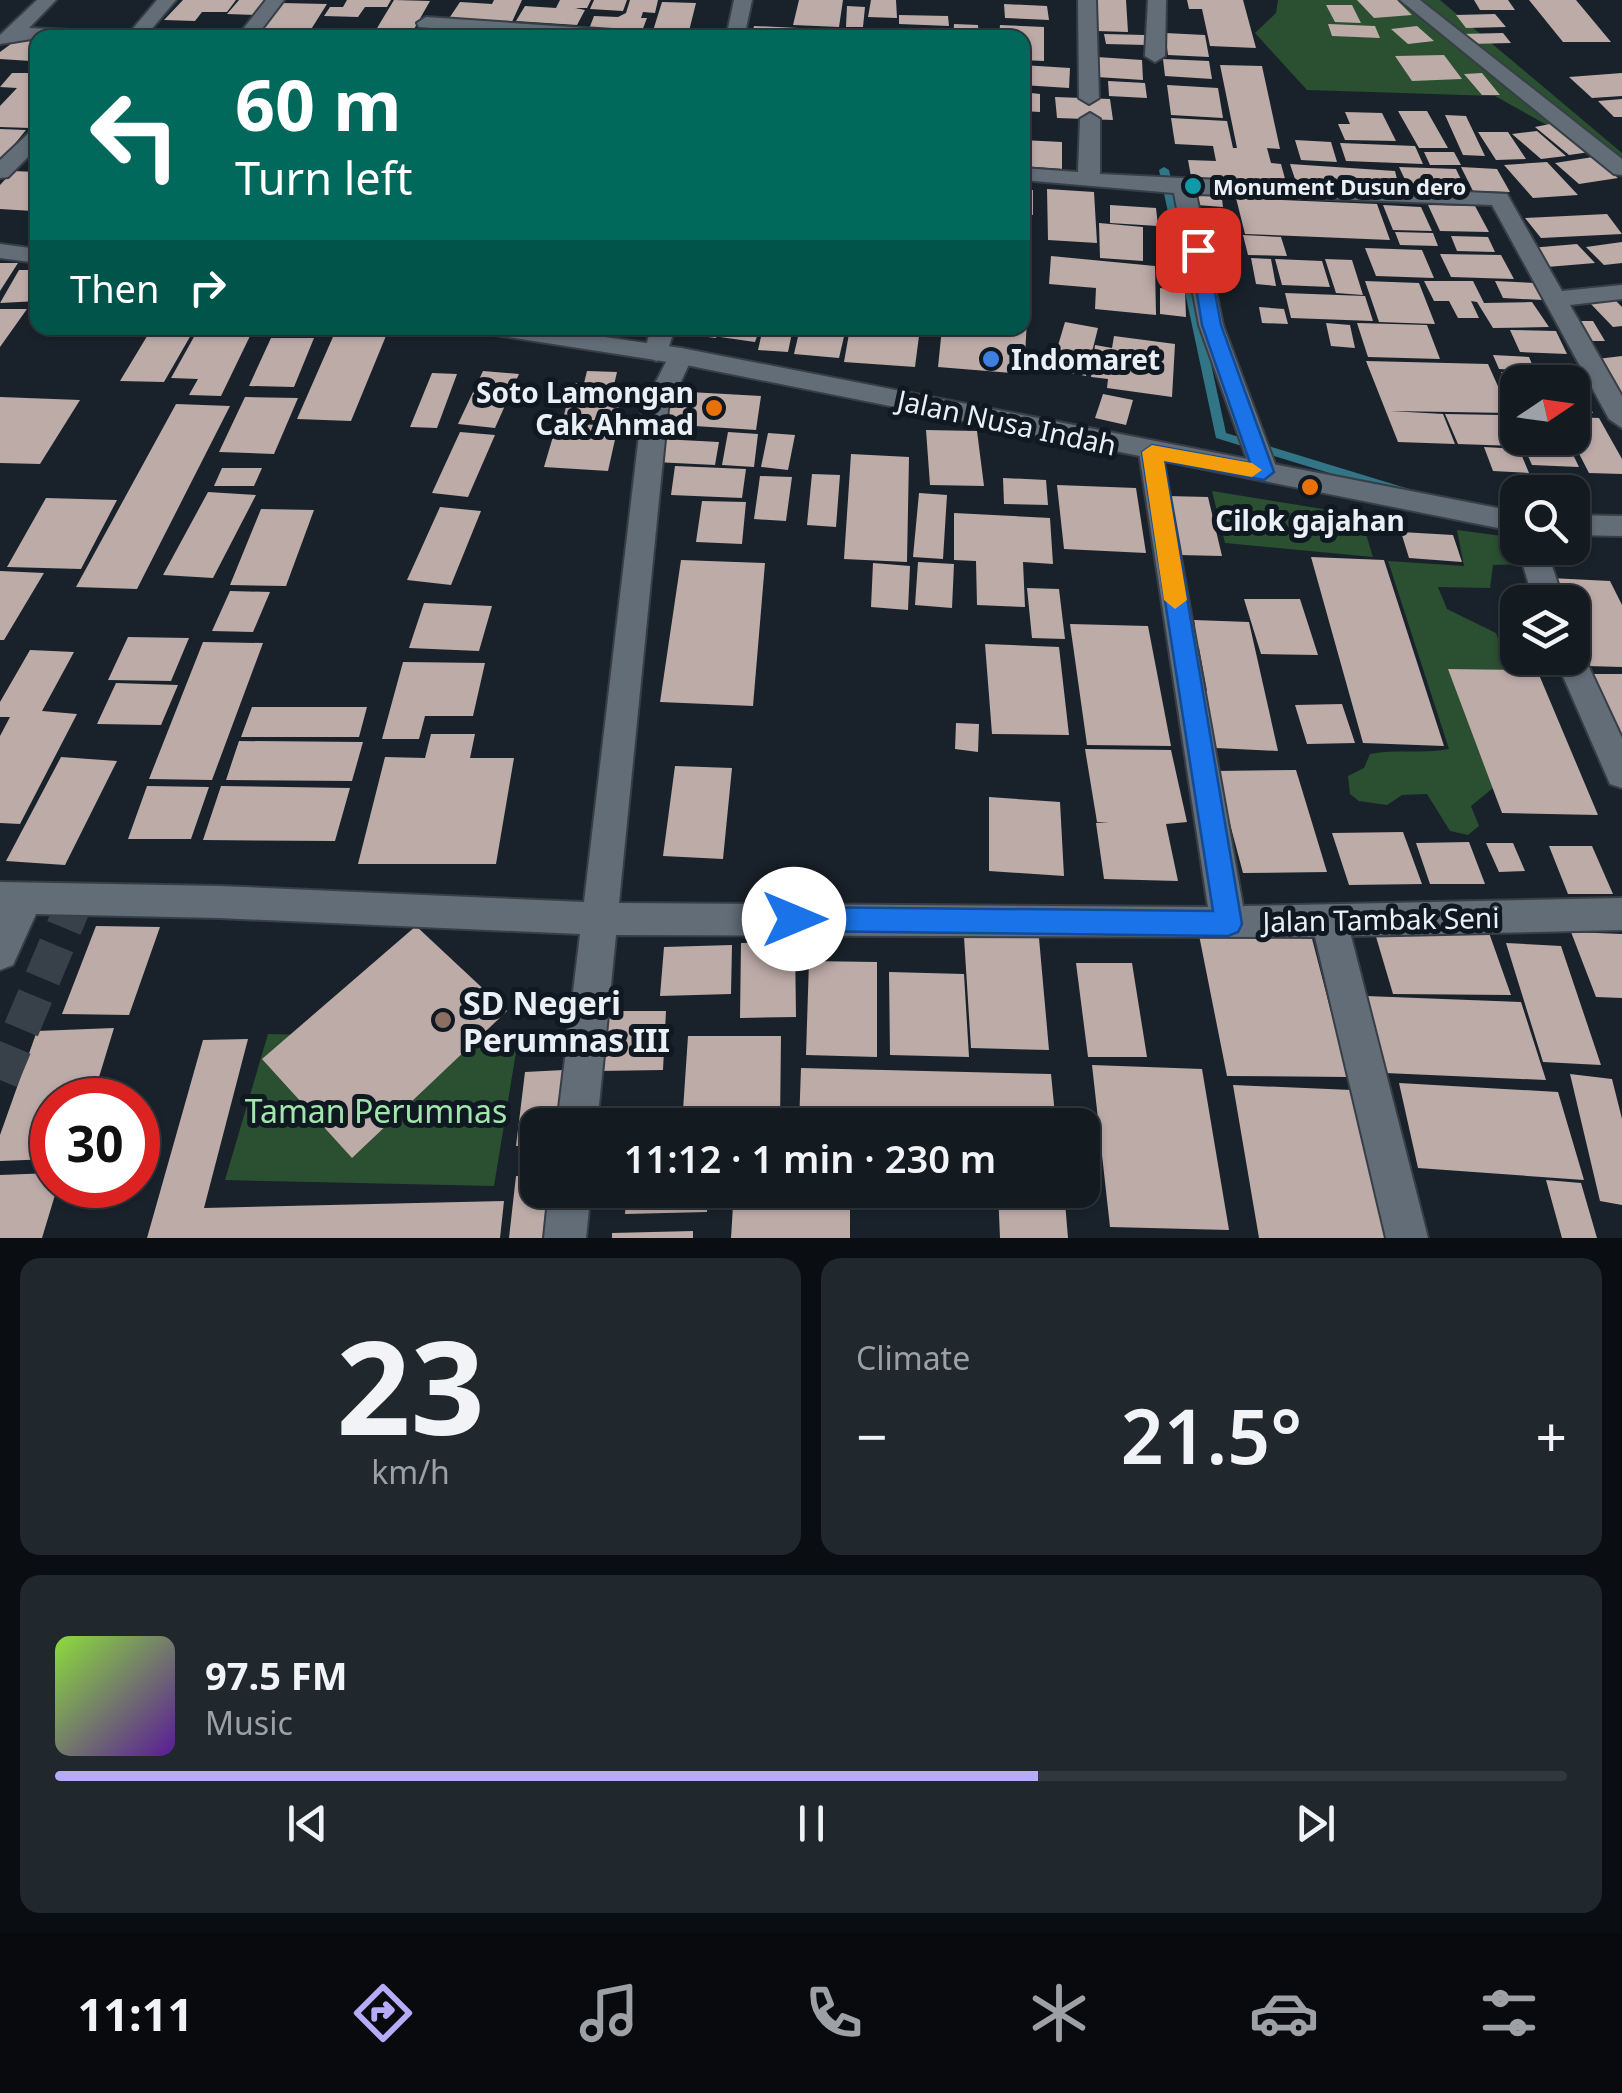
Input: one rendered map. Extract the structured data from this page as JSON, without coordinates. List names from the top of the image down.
{
  "streets": {
    "street": ["Jalan Nusa Indah", "Jalan Tambak Seni"]
  },
  "parks": ["Taman Perumnas"],
  "places": [
    "Monument Dusun dero",
    "Indomaret",
    "Soto Lamongan Cak Ahmad",
    "Cilok gajahan",
    "SD Negeri Perumnas III"
  ],
  "north": "right",
  "page": {
    "turn": ["60 m", "Turn left"],
    "then": "Then",
    "limit": "30",
    "trip": "11:12 · 1 min · 230 m",
    "tile": [
      ["23", "km/h"],
      "Climate"
    ],
    "heat": ["−", "21.5°", "+"],
    "song": ["97.5 FM", "Music"],
    "tabs": "11:11"
  }
}
